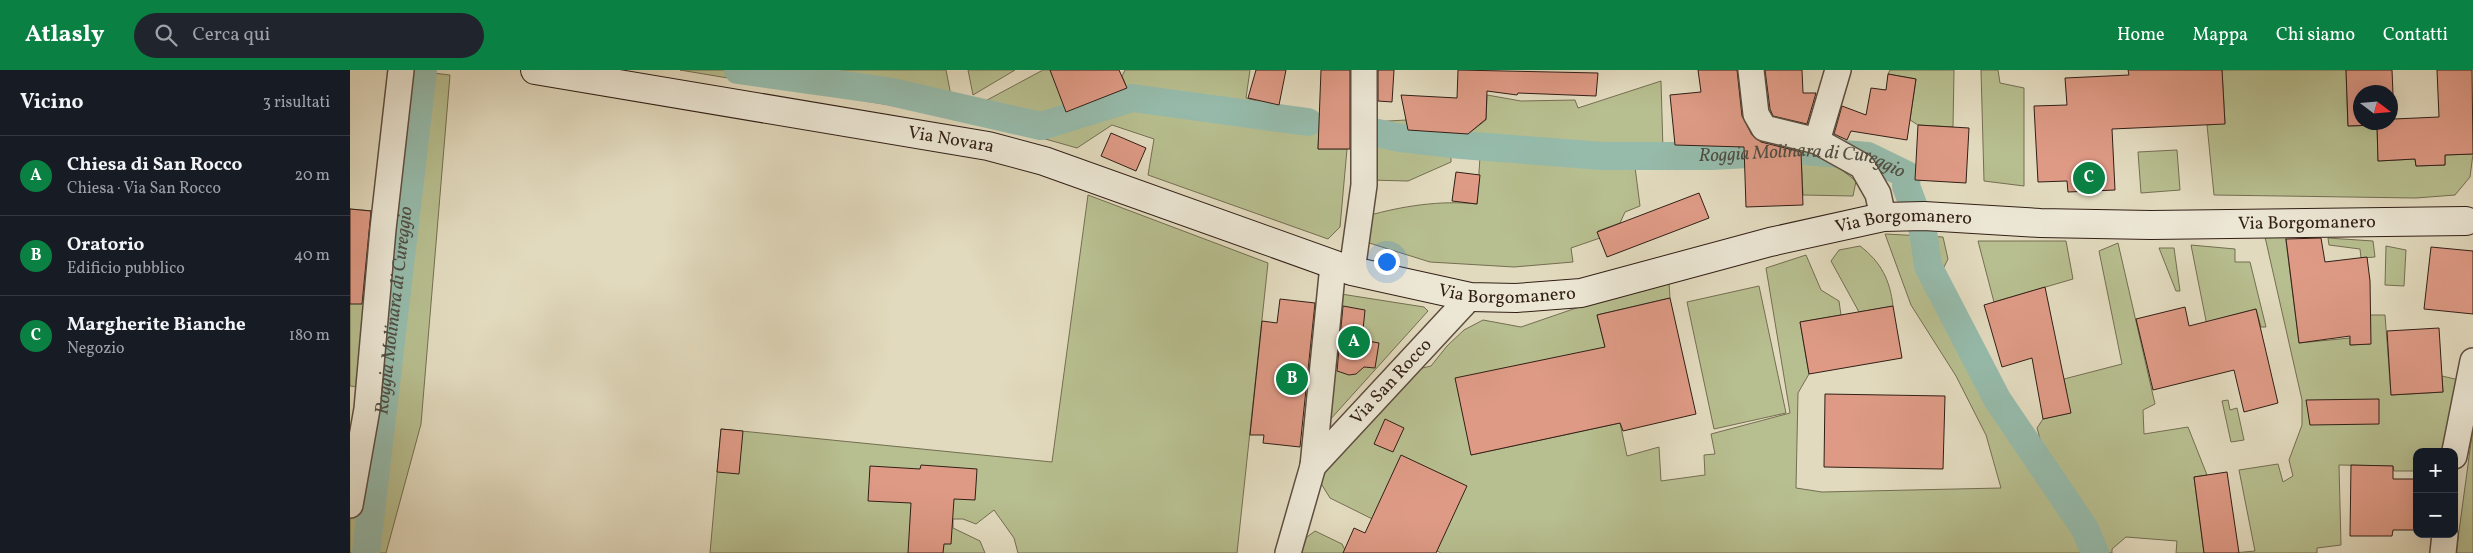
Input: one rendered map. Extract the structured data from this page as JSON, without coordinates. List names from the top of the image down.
{
  "streets": {
    "main road": ["Via Novara", "Via Borgomanero"],
    "street": ["Via San Rocco"]
  },
  "crossings": [
    ["Via Novara", "Via Borgomanero"],
    ["Via Novara", "Via San Rocco"],
    ["Via Borgomanero", "Via San Rocco"]
  ],
  "water": ["Roggia Molinara di Cureggio"],
  "north": "right",
  "page": {
    "header": "Atlasly",
    "search": "Cerca qui",
    "nav": [
      "Home",
      "Mappa",
      "Chi siamo",
      "Contatti"
    ],
    "heading": ["Vicino", "3 risultati"],
    "list": [
      {
        "mark": "A",
        "name": "Chiesa di San Rocco",
        "note": "Chiesa · Via San Rocco",
        "value": "20 m"
      },
      {
        "mark": "B",
        "name": "Oratorio",
        "note": "Edificio pubblico",
        "value": "40 m"
      },
      {
        "mark": "C",
        "name": "Margherite Bianche",
        "note": "Negozio",
        "value": "180 m"
      }
    ],
    "pins": ["C", "A", "B"],
    "map_buttons": ["+", "−"]
  }
}
